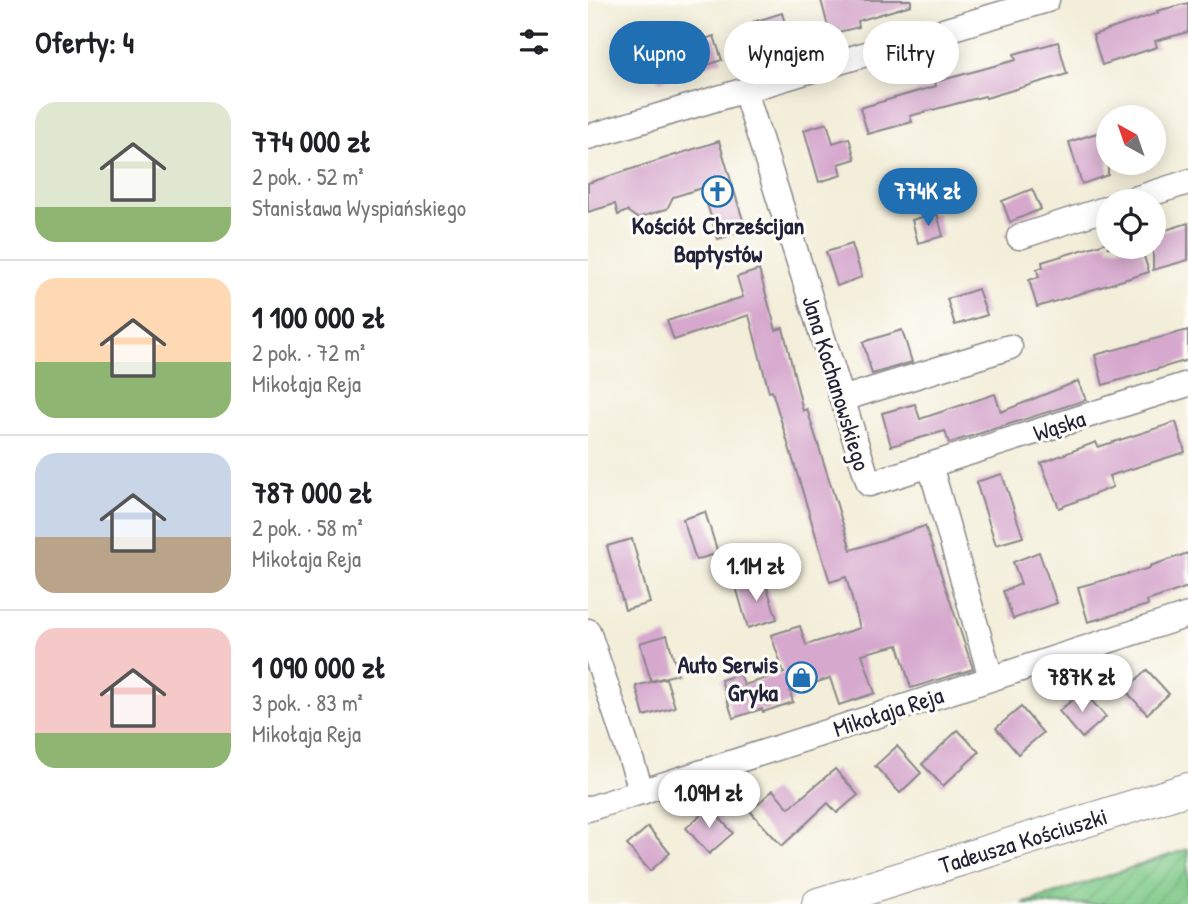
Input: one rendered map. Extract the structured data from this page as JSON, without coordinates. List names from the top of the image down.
{
  "streets": {
    "street": [
      "Jana Kochanowskiego",
      "Wąska",
      "Mikołaja Reja",
      "Tadeusza Kościuszki"
    ]
  },
  "crossings": [
    ["Jana Kochanowskiego", "Wąska"]
  ],
  "places": {
    "church": ["Kościół Chrześcijan Baptystów"],
    "shop": ["Auto Serwis Gryka"]
  },
  "north": "top left",
  "page": {
    "heading": "Oferty: 4",
    "chip": ["Kupno", "Wynajem", "Filtry"],
    "list": [
      {
        "name": "774 000 zł",
        "note": "2 pok. · 52 m² · Stanisława Wyspiańskiego"
      },
      {
        "name": "1 100 000 zł",
        "note": "2 pok. · 72 m² · Mikołaja Reja"
      },
      {
        "name": "787 000 zł",
        "note": "2 pok. · 58 m² · Mikołaja Reja"
      },
      {
        "name": "1 090 000 zł",
        "note": "3 pok. · 83 m² · Mikołaja Reja"
      }
    ],
    "price": [
      "774K zł",
      "1.1M zł",
      "787K zł",
      "1.09M zł"
    ]
  }
}
